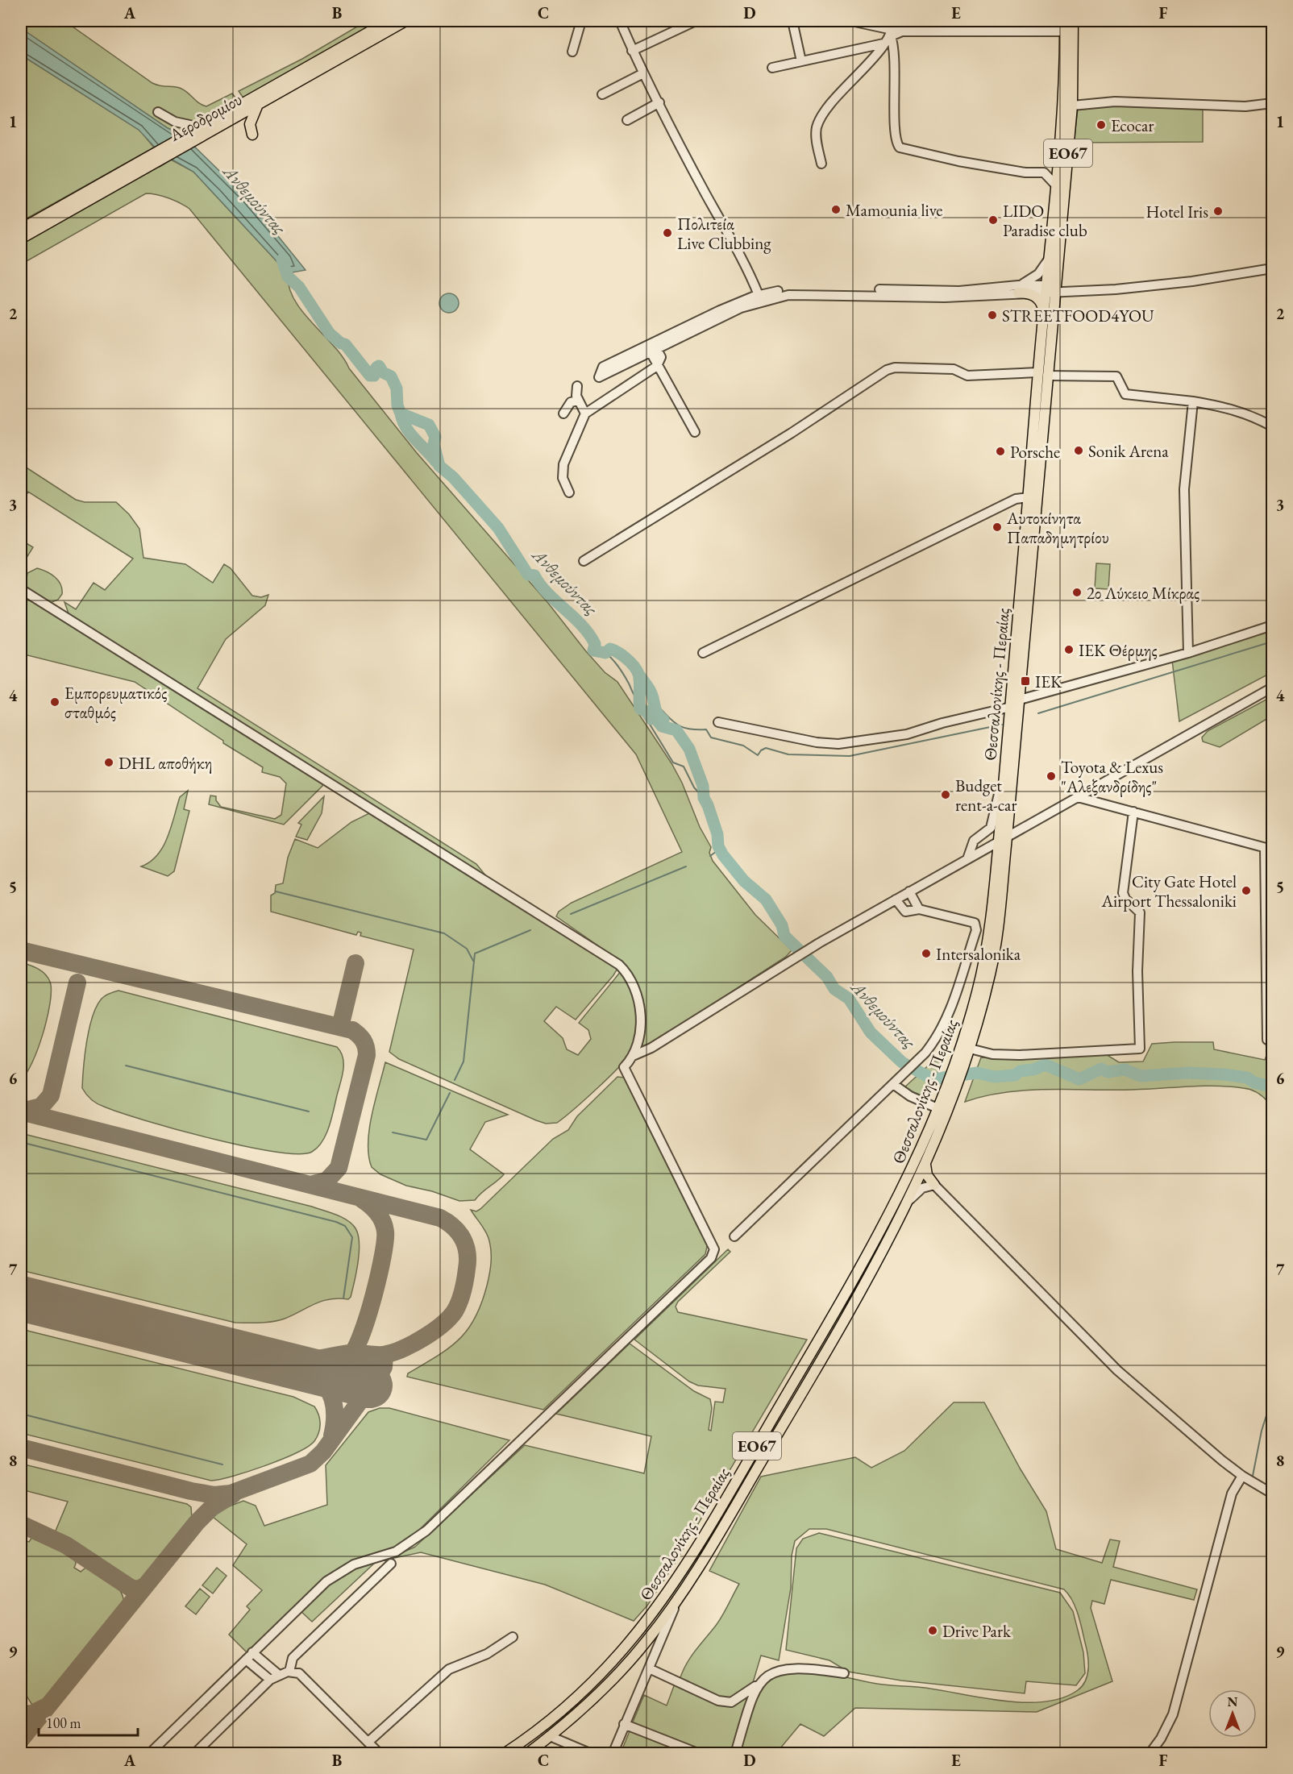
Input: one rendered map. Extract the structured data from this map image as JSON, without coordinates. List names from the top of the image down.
{
  "streets": {
    "main road": ["Αεροδρομίου", "ΕΟ67", "Θεσσαλονίκης - Περαίας"]
  },
  "water": ["Ανθεμούντας"],
  "places": {
    "other": [
      "Ecocar",
      "Mamounia live",
      "Hotel Iris",
      "LIDO Paradise club",
      "Πολιτεία Live Clubbing",
      "STREETFOOD4YOU",
      "Sonik Arena",
      "Porsche",
      "Αυτοκίνητα Παπαδημητρίου",
      "2ο Λύκειο Μίκρας",
      "ΙΕΚ Θέρμης",
      "Εμπορευματικός σταθμός",
      "DHL αποθήκη",
      "Toyota & Lexus \"Αλεξανδρίδης\"",
      "Budget rent-a-car",
      "City Gate Hotel Airport Thessaloniki",
      "Intersalonika",
      "Drive Park"
    ],
    "transit": ["ΙΕΚ"]
  },
  "scale_bar": "100 m",
  "north": "top",
  "grid": {
    "columns": [
      "A",
      "B",
      "C",
      "D",
      "E",
      "F"
    ],
    "rows": [
      "1",
      "2",
      "3",
      "4",
      "5",
      "6",
      "7",
      "8",
      "9"
    ]
  }
}
